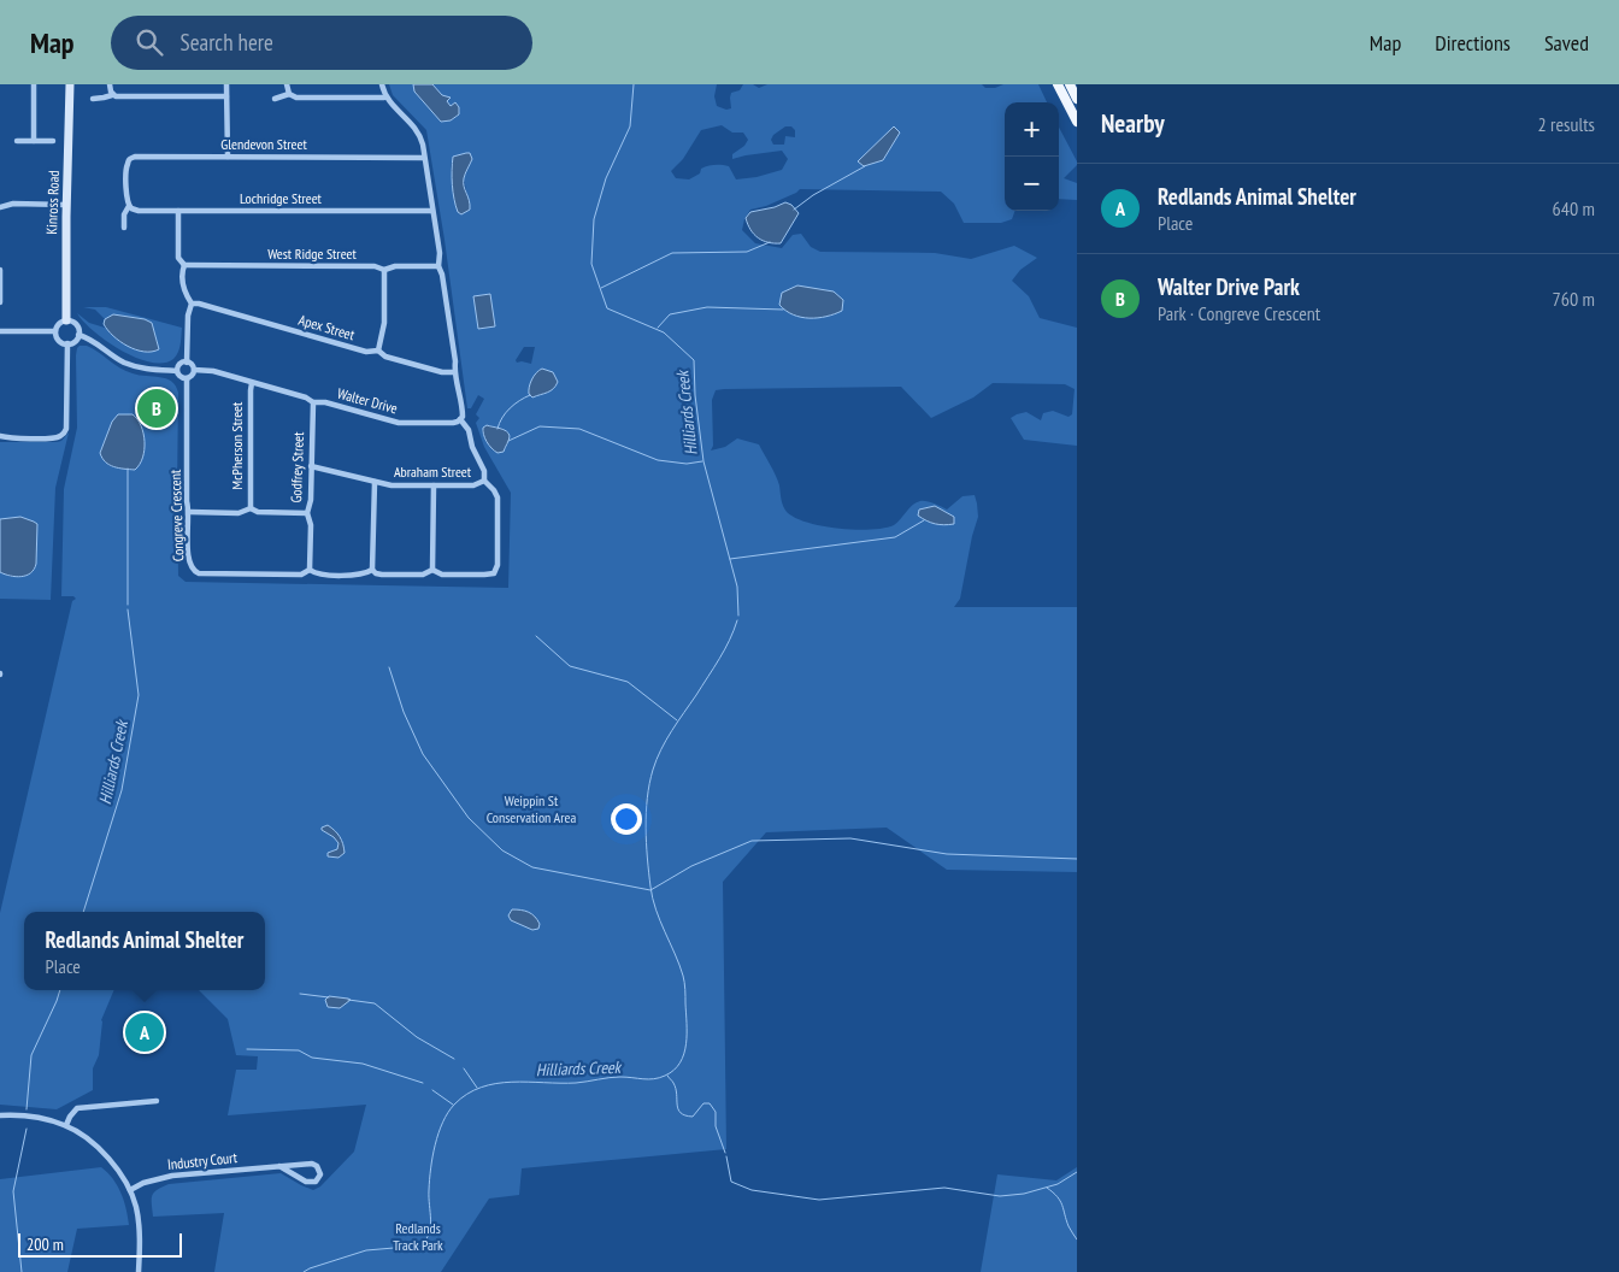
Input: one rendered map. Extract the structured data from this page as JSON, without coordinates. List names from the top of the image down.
{
  "streets": {
    "street": [
      "Glendevon Street",
      "Lochridge Street",
      "Kinross Road",
      "West Ridge Street",
      "Apex Street",
      "Walter Drive",
      "McPherson Street",
      "Godfrey Street",
      "Abraham Street",
      "Congreve Crescent",
      "Industry Court"
    ]
  },
  "crossings": [
    ["Glendevon Street", "Lochridge Street"],
    ["Walter Drive", "McPherson Street"],
    ["Walter Drive", "Godfrey Street"],
    ["Walter Drive", "Congreve Crescent"],
    ["Godfrey Street", "Abraham Street"],
    ["Godfrey Street", "Congreve Crescent"],
    ["Abraham Street", "Congreve Crescent"]
  ],
  "water": ["Hilliards Creek"],
  "parks": ["Weippin St Conservation Area", "Redlands Track Park"],
  "scale_bar": "200 m",
  "page": {
    "header": "Map",
    "search": "Search here",
    "nav": ["Map", "Directions", "Saved"],
    "heading": ["Nearby", "2 results"],
    "map_buttons": ["+", "−"],
    "list": [
      {
        "mark": "A",
        "name": "Redlands Animal Shelter",
        "note": "Place",
        "value": "640 m"
      },
      {
        "mark": "B",
        "name": "Walter Drive Park",
        "note": "Park · Congreve Crescent",
        "value": "760 m"
      }
    ],
    "pins": ["B", "A"],
    "popup": ["Redlands Animal Shelter", "Place"],
    "scale": "200 m"
  }
}
